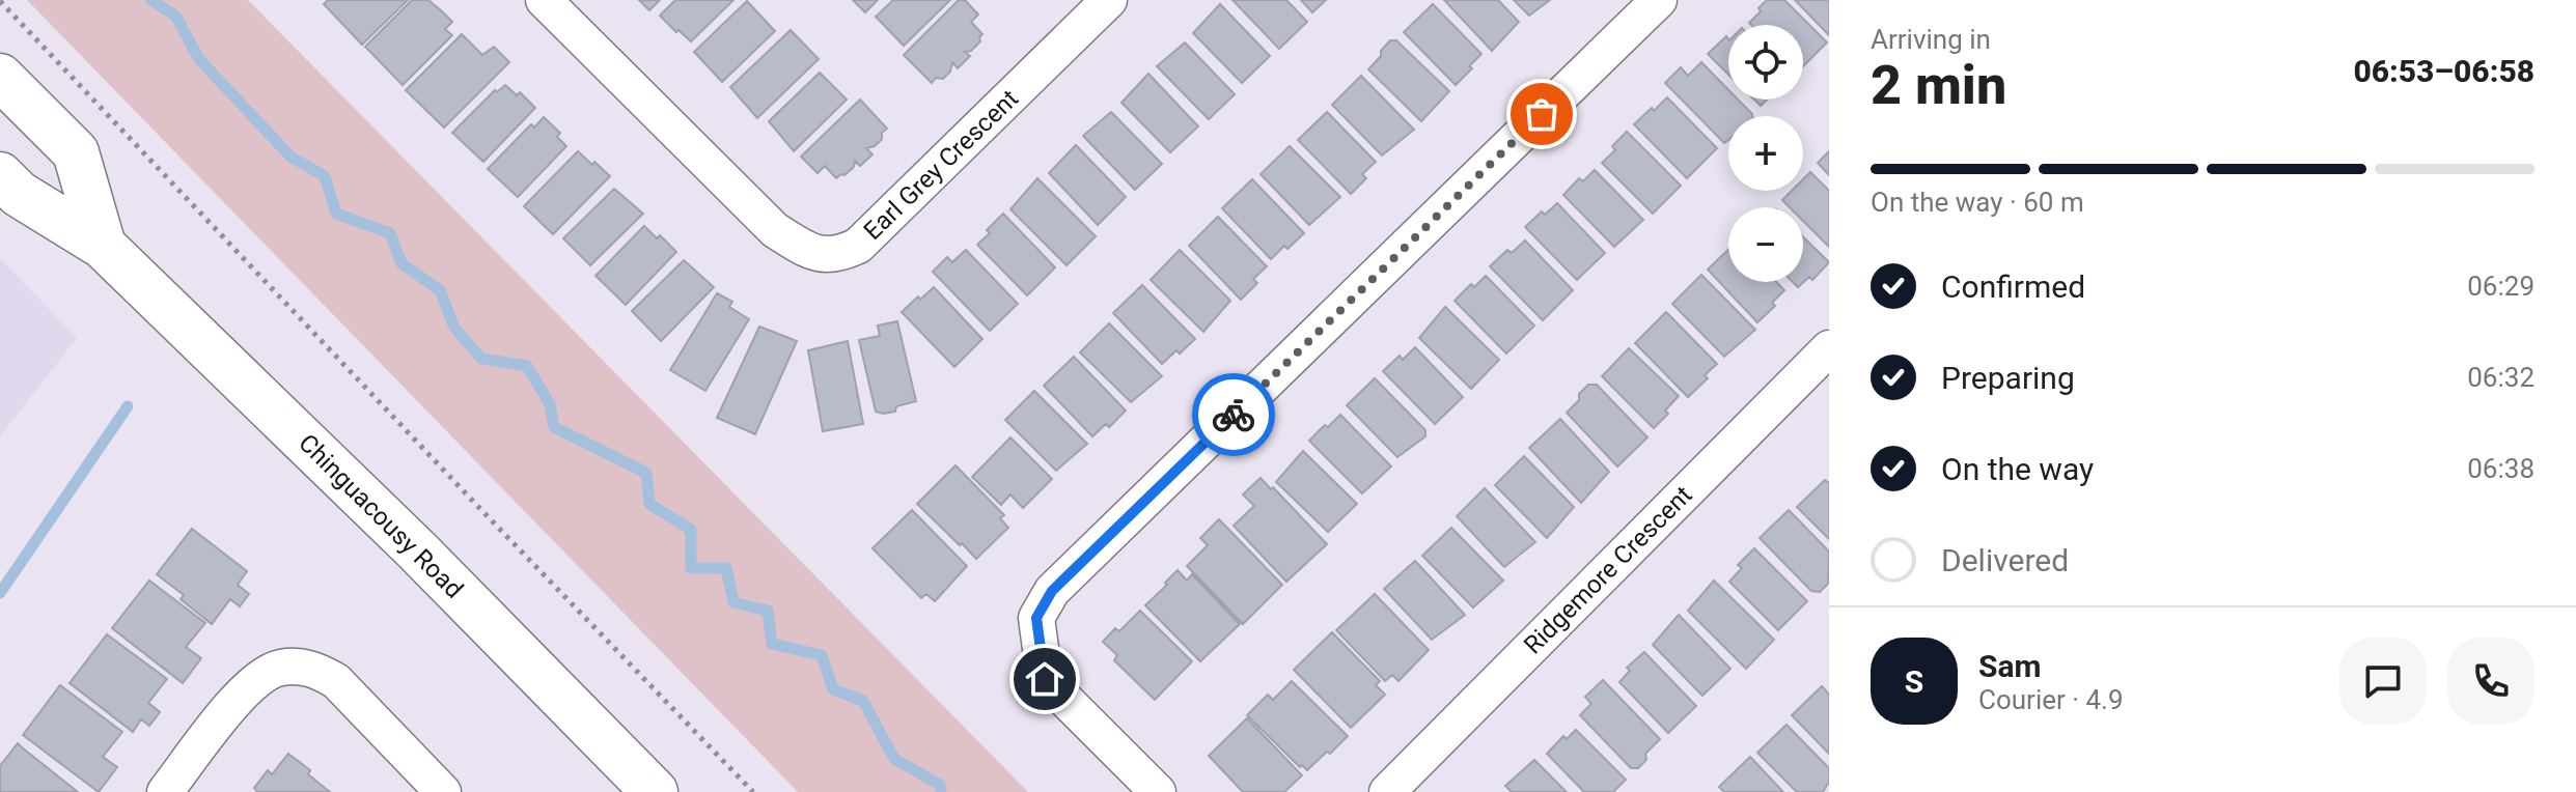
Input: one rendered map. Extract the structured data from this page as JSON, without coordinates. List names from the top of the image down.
{
  "streets": {
    "main road": ["Chinguacousy Road"],
    "street": ["Earl Grey Crescent", "Ridgemore Crescent"]
  },
  "page": {
    "heading": ["2 min", "Arriving in", "06:53–06:58"],
    "panel": ["Sam", "Courier · 4.9"],
    "map_buttons": ["+", "−"],
    "bar": "On the way · 60 m",
    "list": [
      ["Confirmed", "06:29"],
      ["Preparing", "06:32"],
      ["On the way", "06:38"],
      "Delivered"
    ],
    "round": "S"
  }
}
